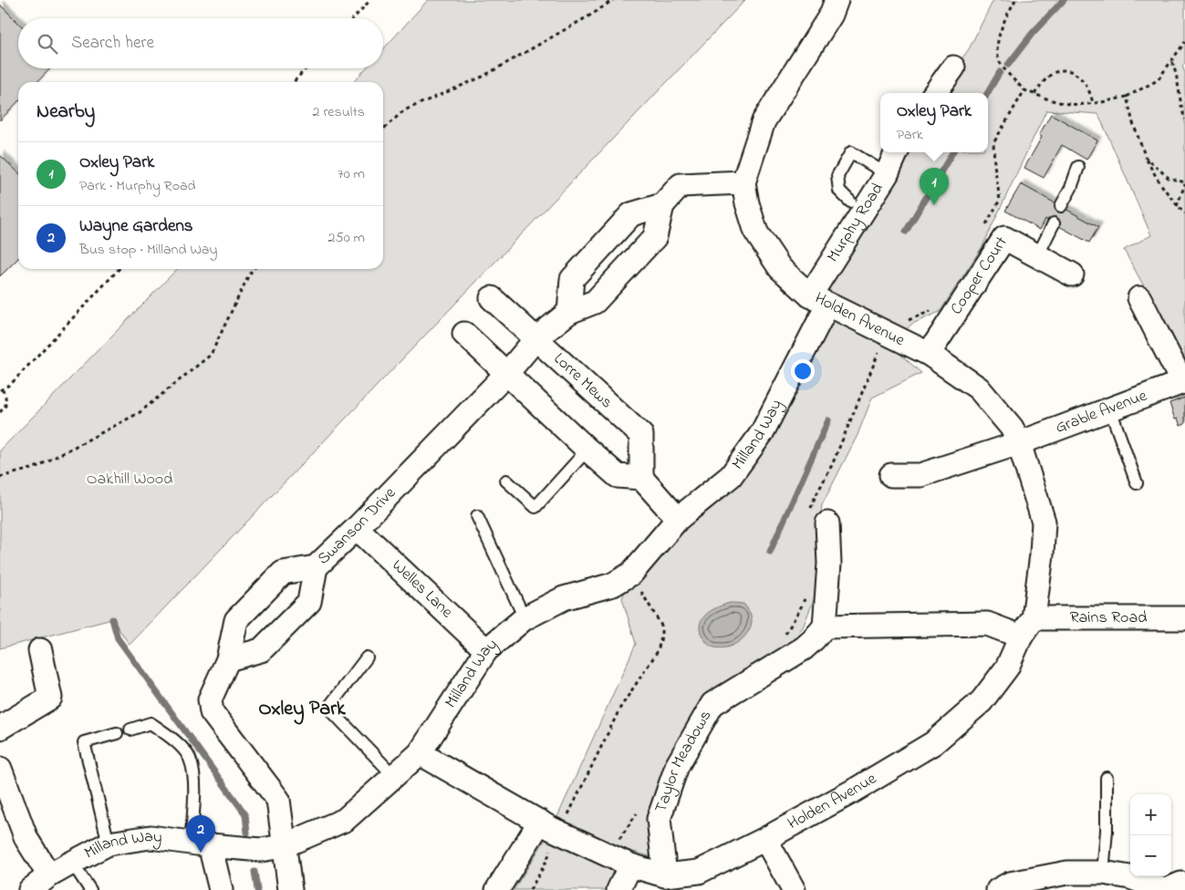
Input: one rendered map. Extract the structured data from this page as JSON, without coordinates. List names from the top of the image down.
{
  "streets": {
    "street": [
      "Murphy Road",
      "Cooper Court",
      "Holden Avenue",
      "Lorre Mews",
      "Grable Avenue",
      "Milland Way",
      "Swanson Drive",
      "Welles Lane",
      "Rains Road",
      "Taylor Meadows"
    ]
  },
  "crossings": [
    ["Murphy Road", "Holden Avenue"],
    ["Murphy Road", "Milland Way"],
    ["Cooper Court", "Holden Avenue"],
    ["Holden Avenue", "Grable Avenue"],
    ["Holden Avenue", "Milland Way"],
    ["Holden Avenue", "Swanson Drive"],
    ["Holden Avenue", "Rains Road"],
    ["Holden Avenue", "Taylor Meadows"],
    ["Lorre Mews", "Swanson Drive"],
    ["Milland Way", "Swanson Drive"],
    ["Milland Way", "Welles Lane"],
    ["Swanson Drive", "Welles Lane"]
  ],
  "districts": ["Oxley Park"],
  "parks": ["Oakhill Wood"],
  "page": {
    "search": "Search here",
    "heading": ["Nearby", "2 results"],
    "popup": ["Oxley Park", "Park"],
    "list": [
      {
        "mark": "1",
        "name": "Oxley Park",
        "note": "Park · Murphy Road",
        "value": "70 m"
      },
      {
        "mark": "2",
        "name": "Wayne Gardens",
        "note": "Bus stop · Milland Way",
        "value": "250 m"
      }
    ],
    "pins": ["1", "2"],
    "map_buttons": ["+", "−"]
  }
}
